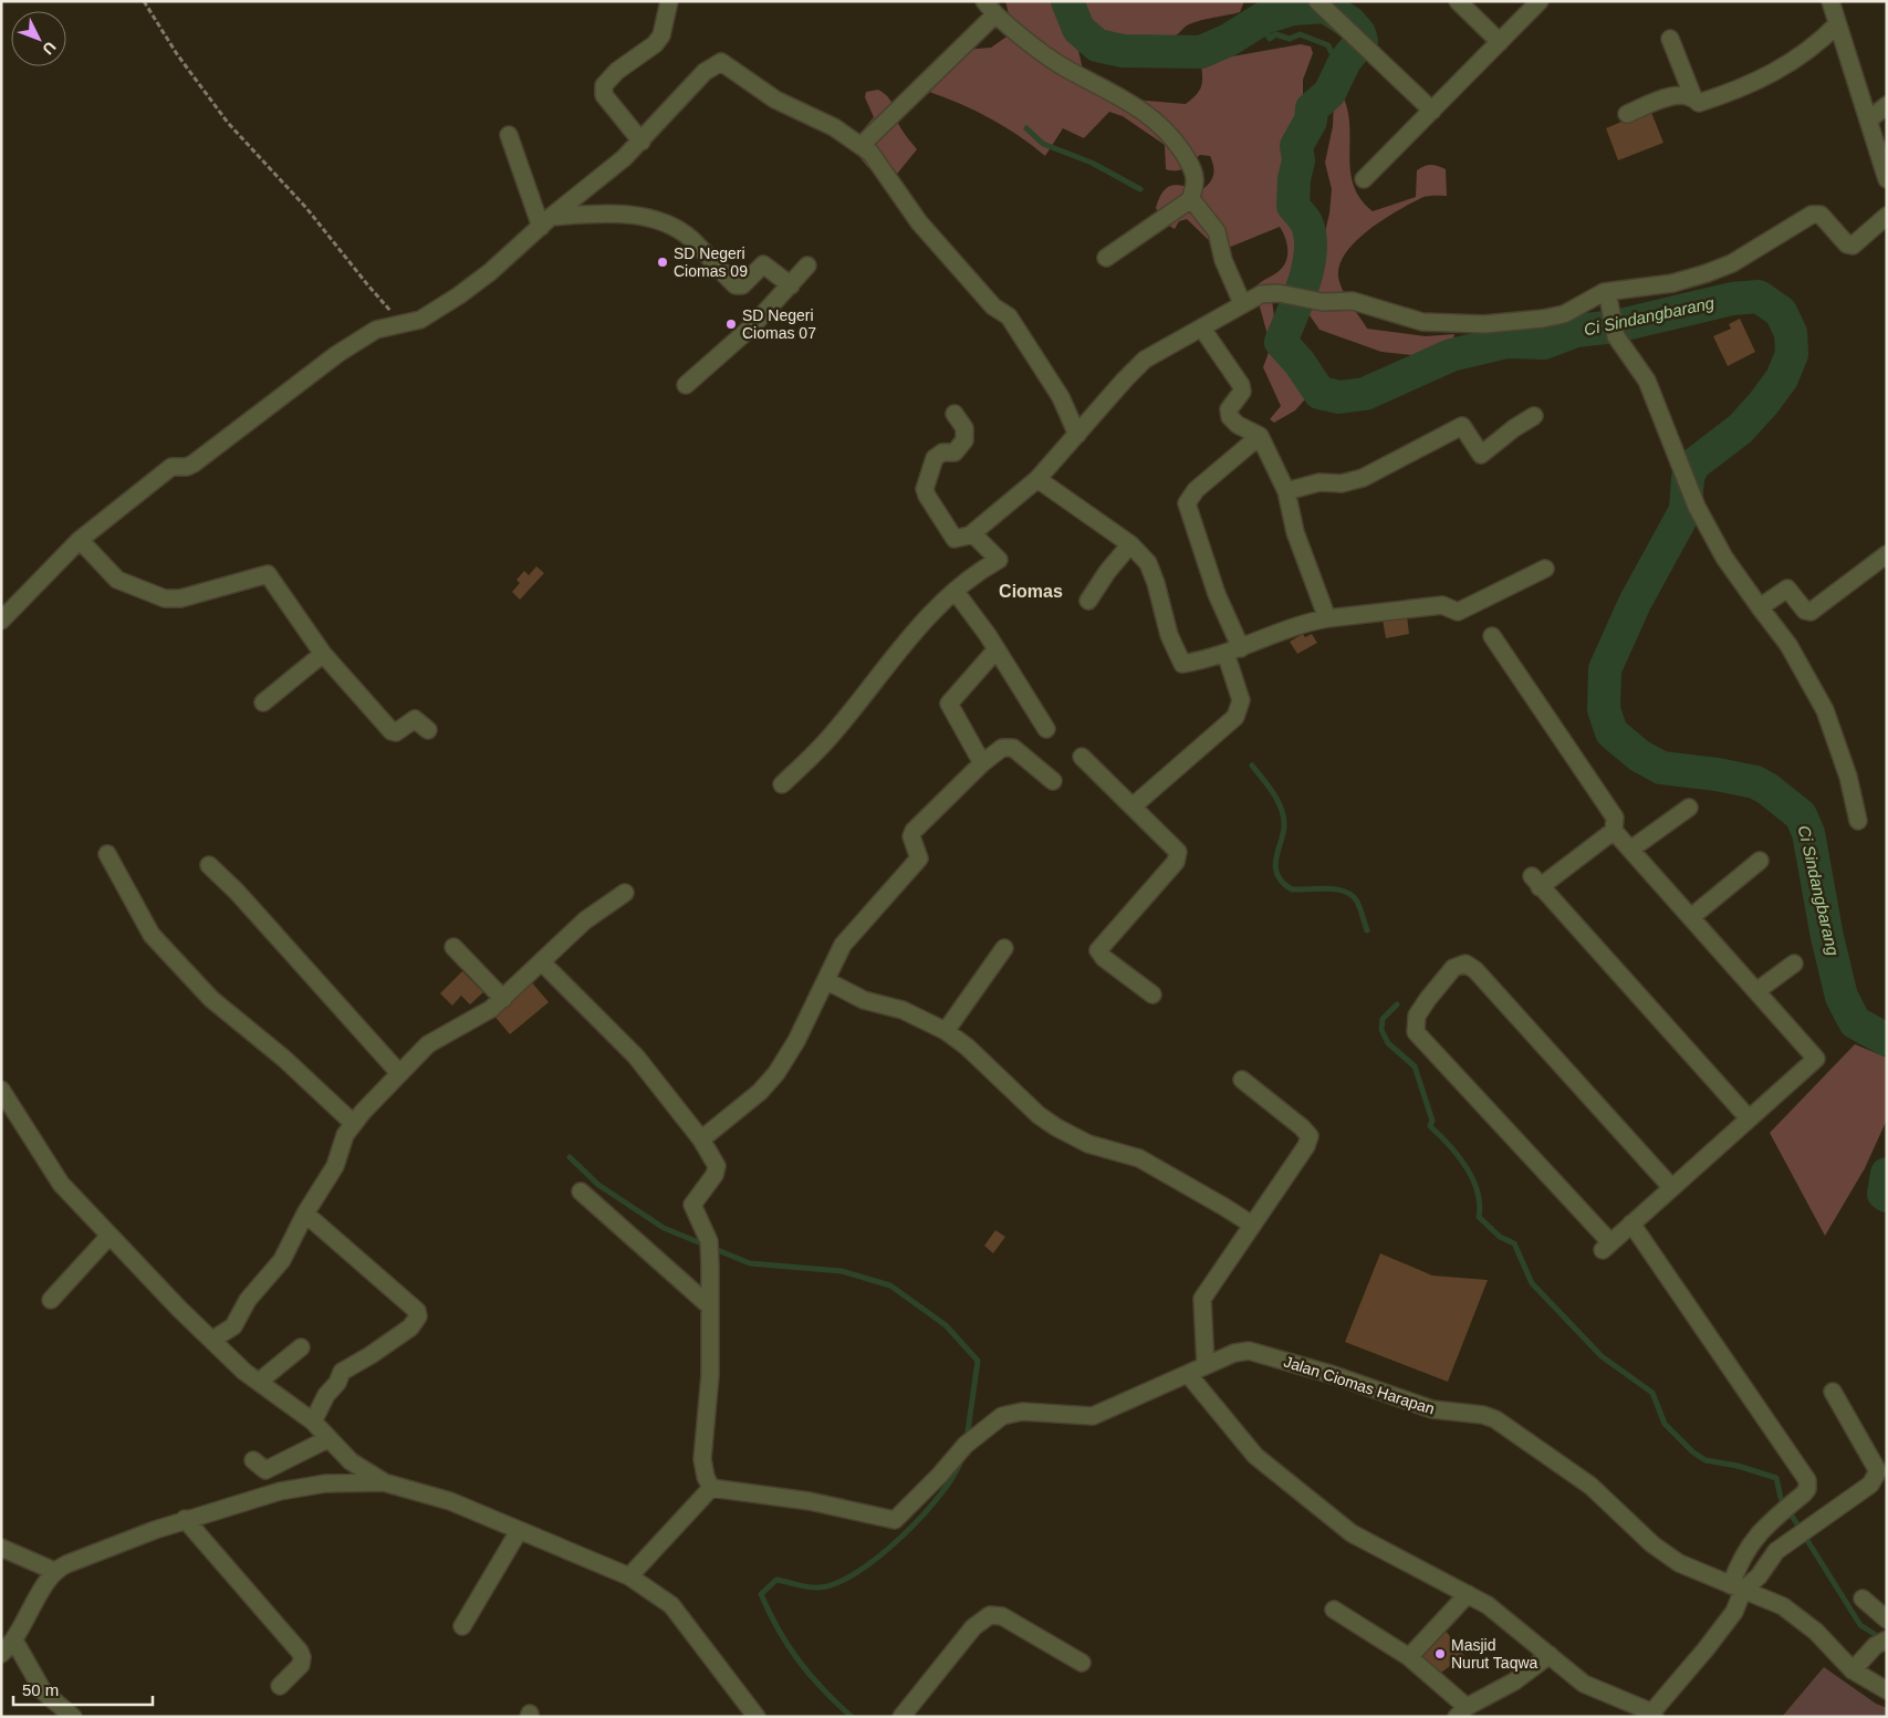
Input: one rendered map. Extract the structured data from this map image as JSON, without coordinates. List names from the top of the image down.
{
  "streets": {
    "street": ["Jalan Ciomas Harapan"]
  },
  "districts": ["Ciomas"],
  "water": ["Ci Sindangbarang"],
  "places": ["SD Negeri Ciomas 09", "SD Negeri Ciomas 07", "Masjid Nurut Taqwa"],
  "scale_bar": "50 m",
  "north": "bottom right"
}
